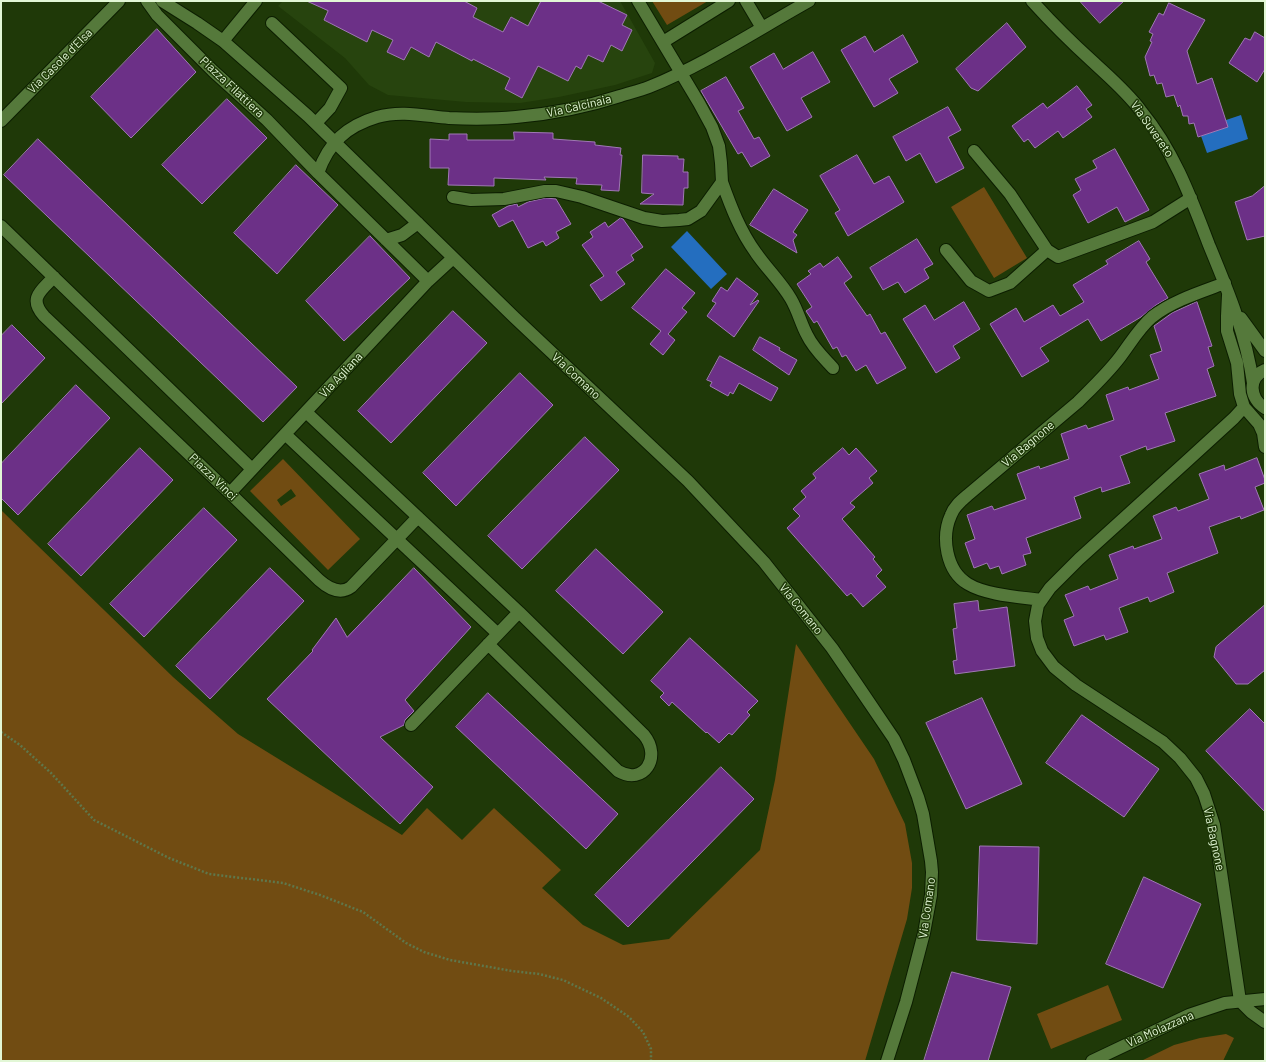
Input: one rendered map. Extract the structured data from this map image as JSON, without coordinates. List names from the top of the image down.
{
  "streets": {
    "street": [
      "Via Casole d'Elsa",
      "Piazza Filattiera",
      "Via Calcinaia",
      "Via Suvereto",
      "Via Agliana",
      "Via Comano",
      "Via Bagnone",
      "Piazza Vinci",
      "Via Molazzana"
    ]
  },
  "crossings": [
    ["Piazza Filattiera", "Via Agliana"],
    ["Via Suvereto", "Via Bagnone"],
    ["Via Agliana", "Via Comano"],
    ["Via Agliana", "Piazza Vinci"],
    ["Via Bagnone", "Via Molazzana"]
  ]
}
